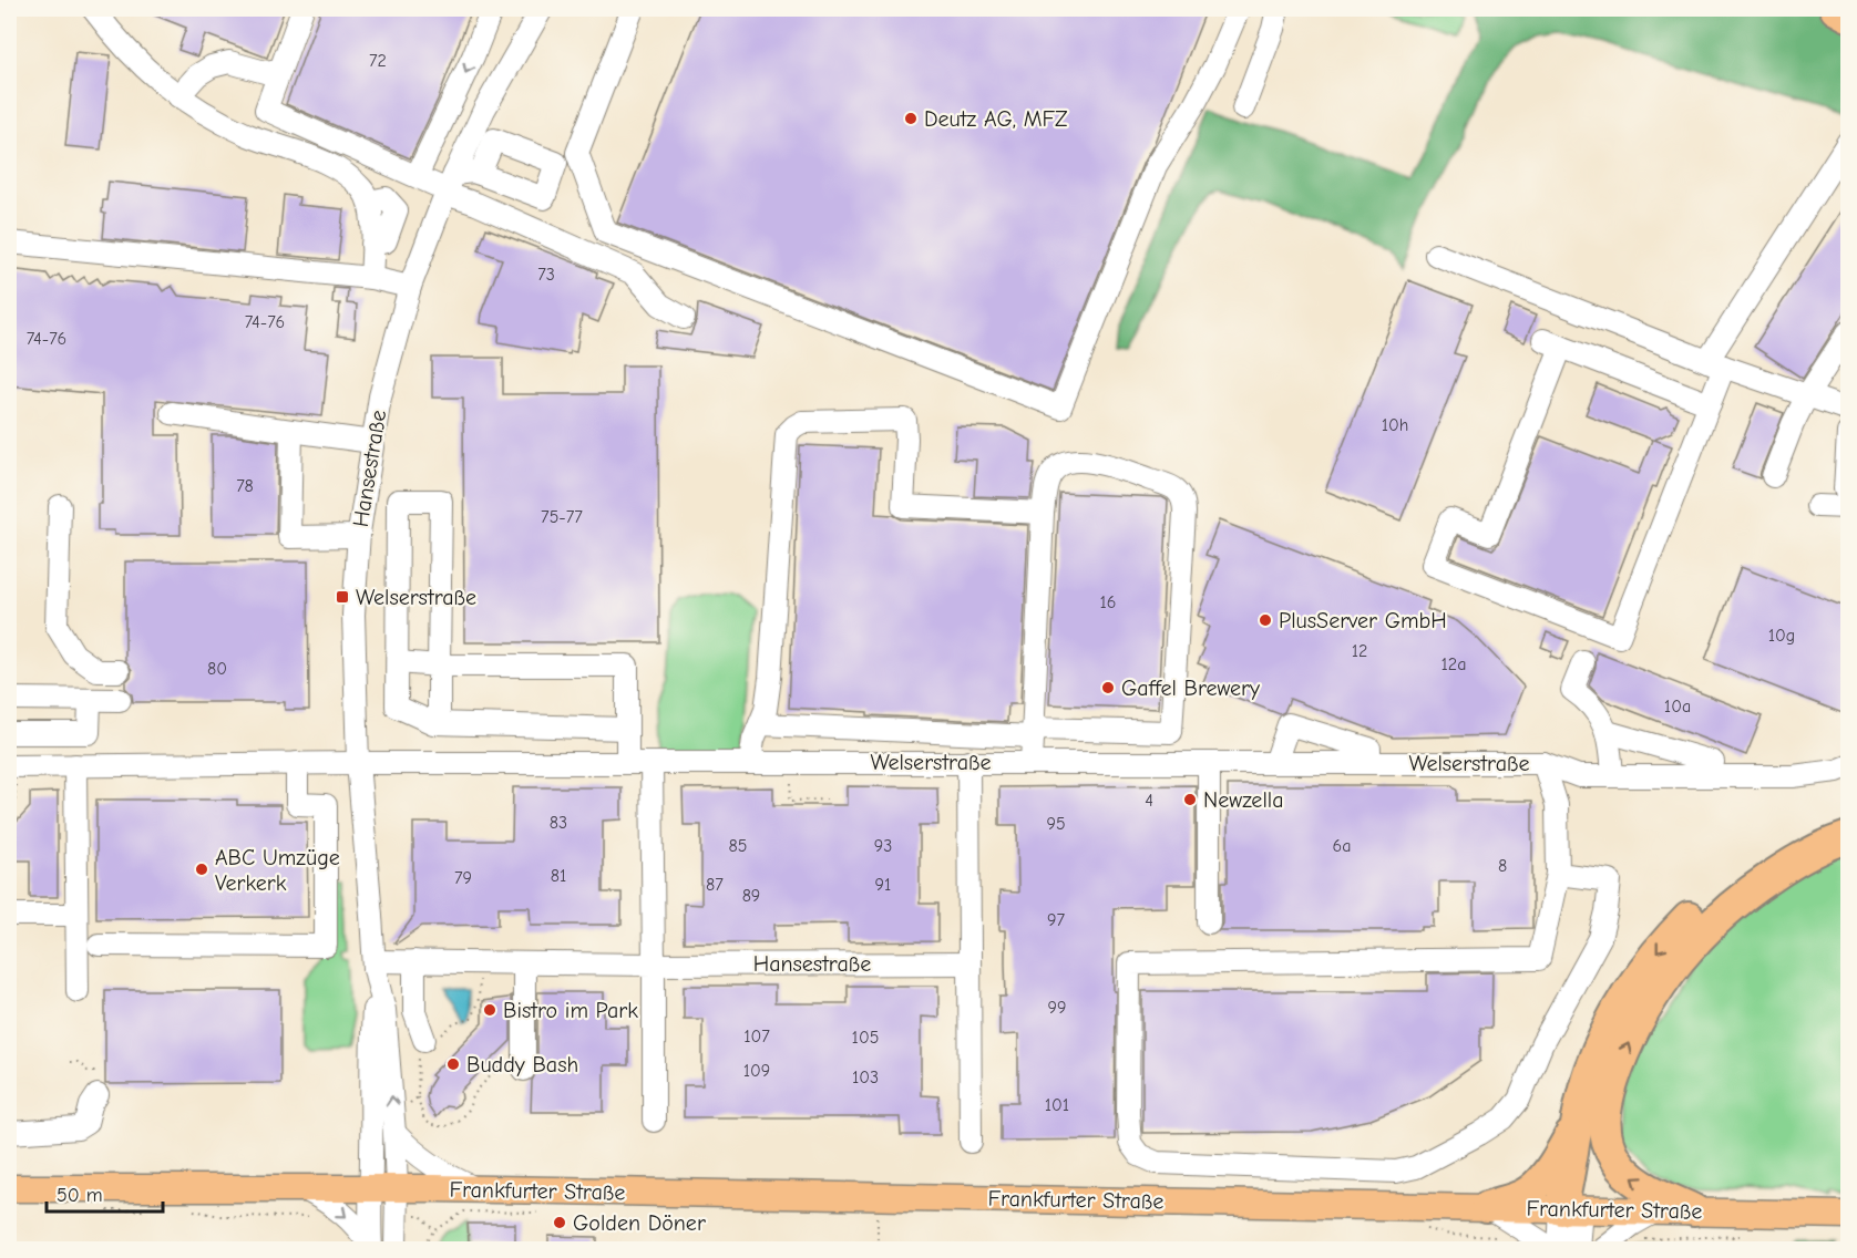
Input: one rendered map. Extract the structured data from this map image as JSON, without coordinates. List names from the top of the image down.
{
  "streets": {
    "main road": ["Frankfurter Straße"],
    "street": ["Hansestraße", "Welserstraße"]
  },
  "crossings": [
    ["Hansestraße", "Welserstraße"],
    ["Hansestraße", "Frankfurter Straße"]
  ],
  "places": {
    "other": [
      "Deutz AG, MFZ",
      "PlusServer GmbH",
      "Gaffel Brewery",
      "Newzella",
      "ABC Umzüge Verkerk",
      "Bistro im Park",
      "Buddy Bash",
      "Golden Döner"
    ],
    "transit": ["Welserstraße"]
  },
  "house_numbers": [
    "72",
    "73",
    "74-76",
    "74-76",
    "10h",
    "78",
    "75-77",
    "16",
    "10g",
    "12",
    "12a",
    "80",
    "10a",
    "4",
    "83",
    "95",
    "85",
    "93",
    "6a",
    "8",
    "81",
    "79",
    "87",
    "91",
    "89",
    "97",
    "99",
    "107",
    "105",
    "109",
    "103",
    "101"
  ],
  "scale_bar": "50 m"
}
